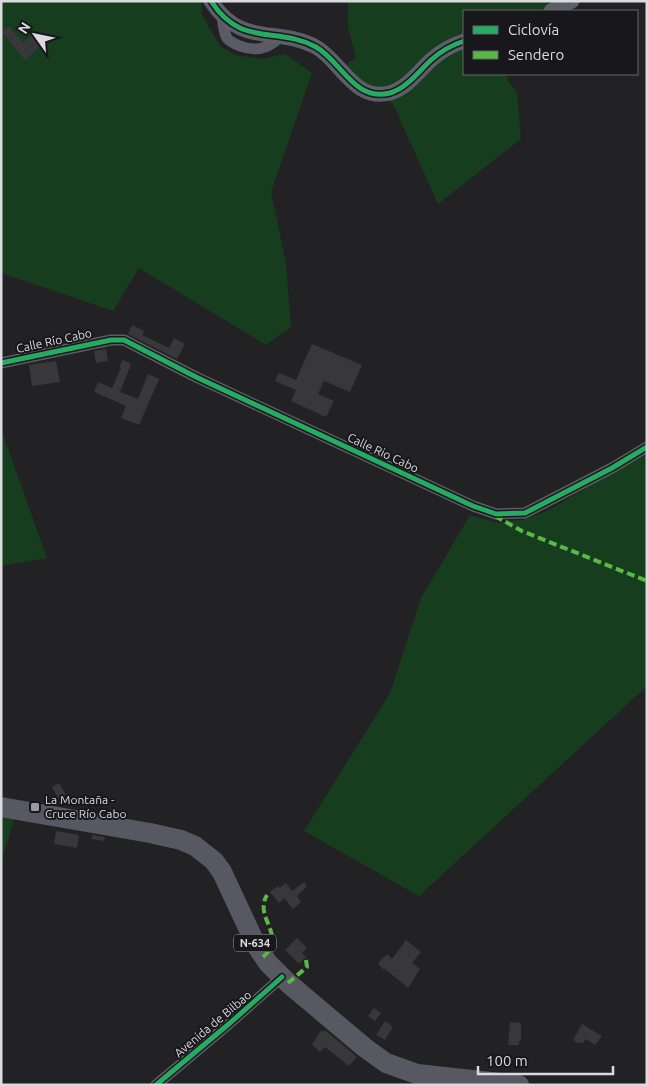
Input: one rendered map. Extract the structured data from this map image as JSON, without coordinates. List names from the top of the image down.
{
  "streets": {
    "highway": ["N-634"],
    "street": ["Calle Río Cabo", "Calle Rio Cabo", "Avenida de Bilbao"]
  },
  "crossings": [
    ["Calle Río Cabo", "Calle Rio Cabo"],
    ["N-634", "Avenida de Bilbao"]
  ],
  "places": {
    "transit": ["La Montaña - Cruce Río Cabo"]
  },
  "legend": ["Ciclovía", "Sendero"],
  "scale_bar": "100 m",
  "north": "top left"
}
